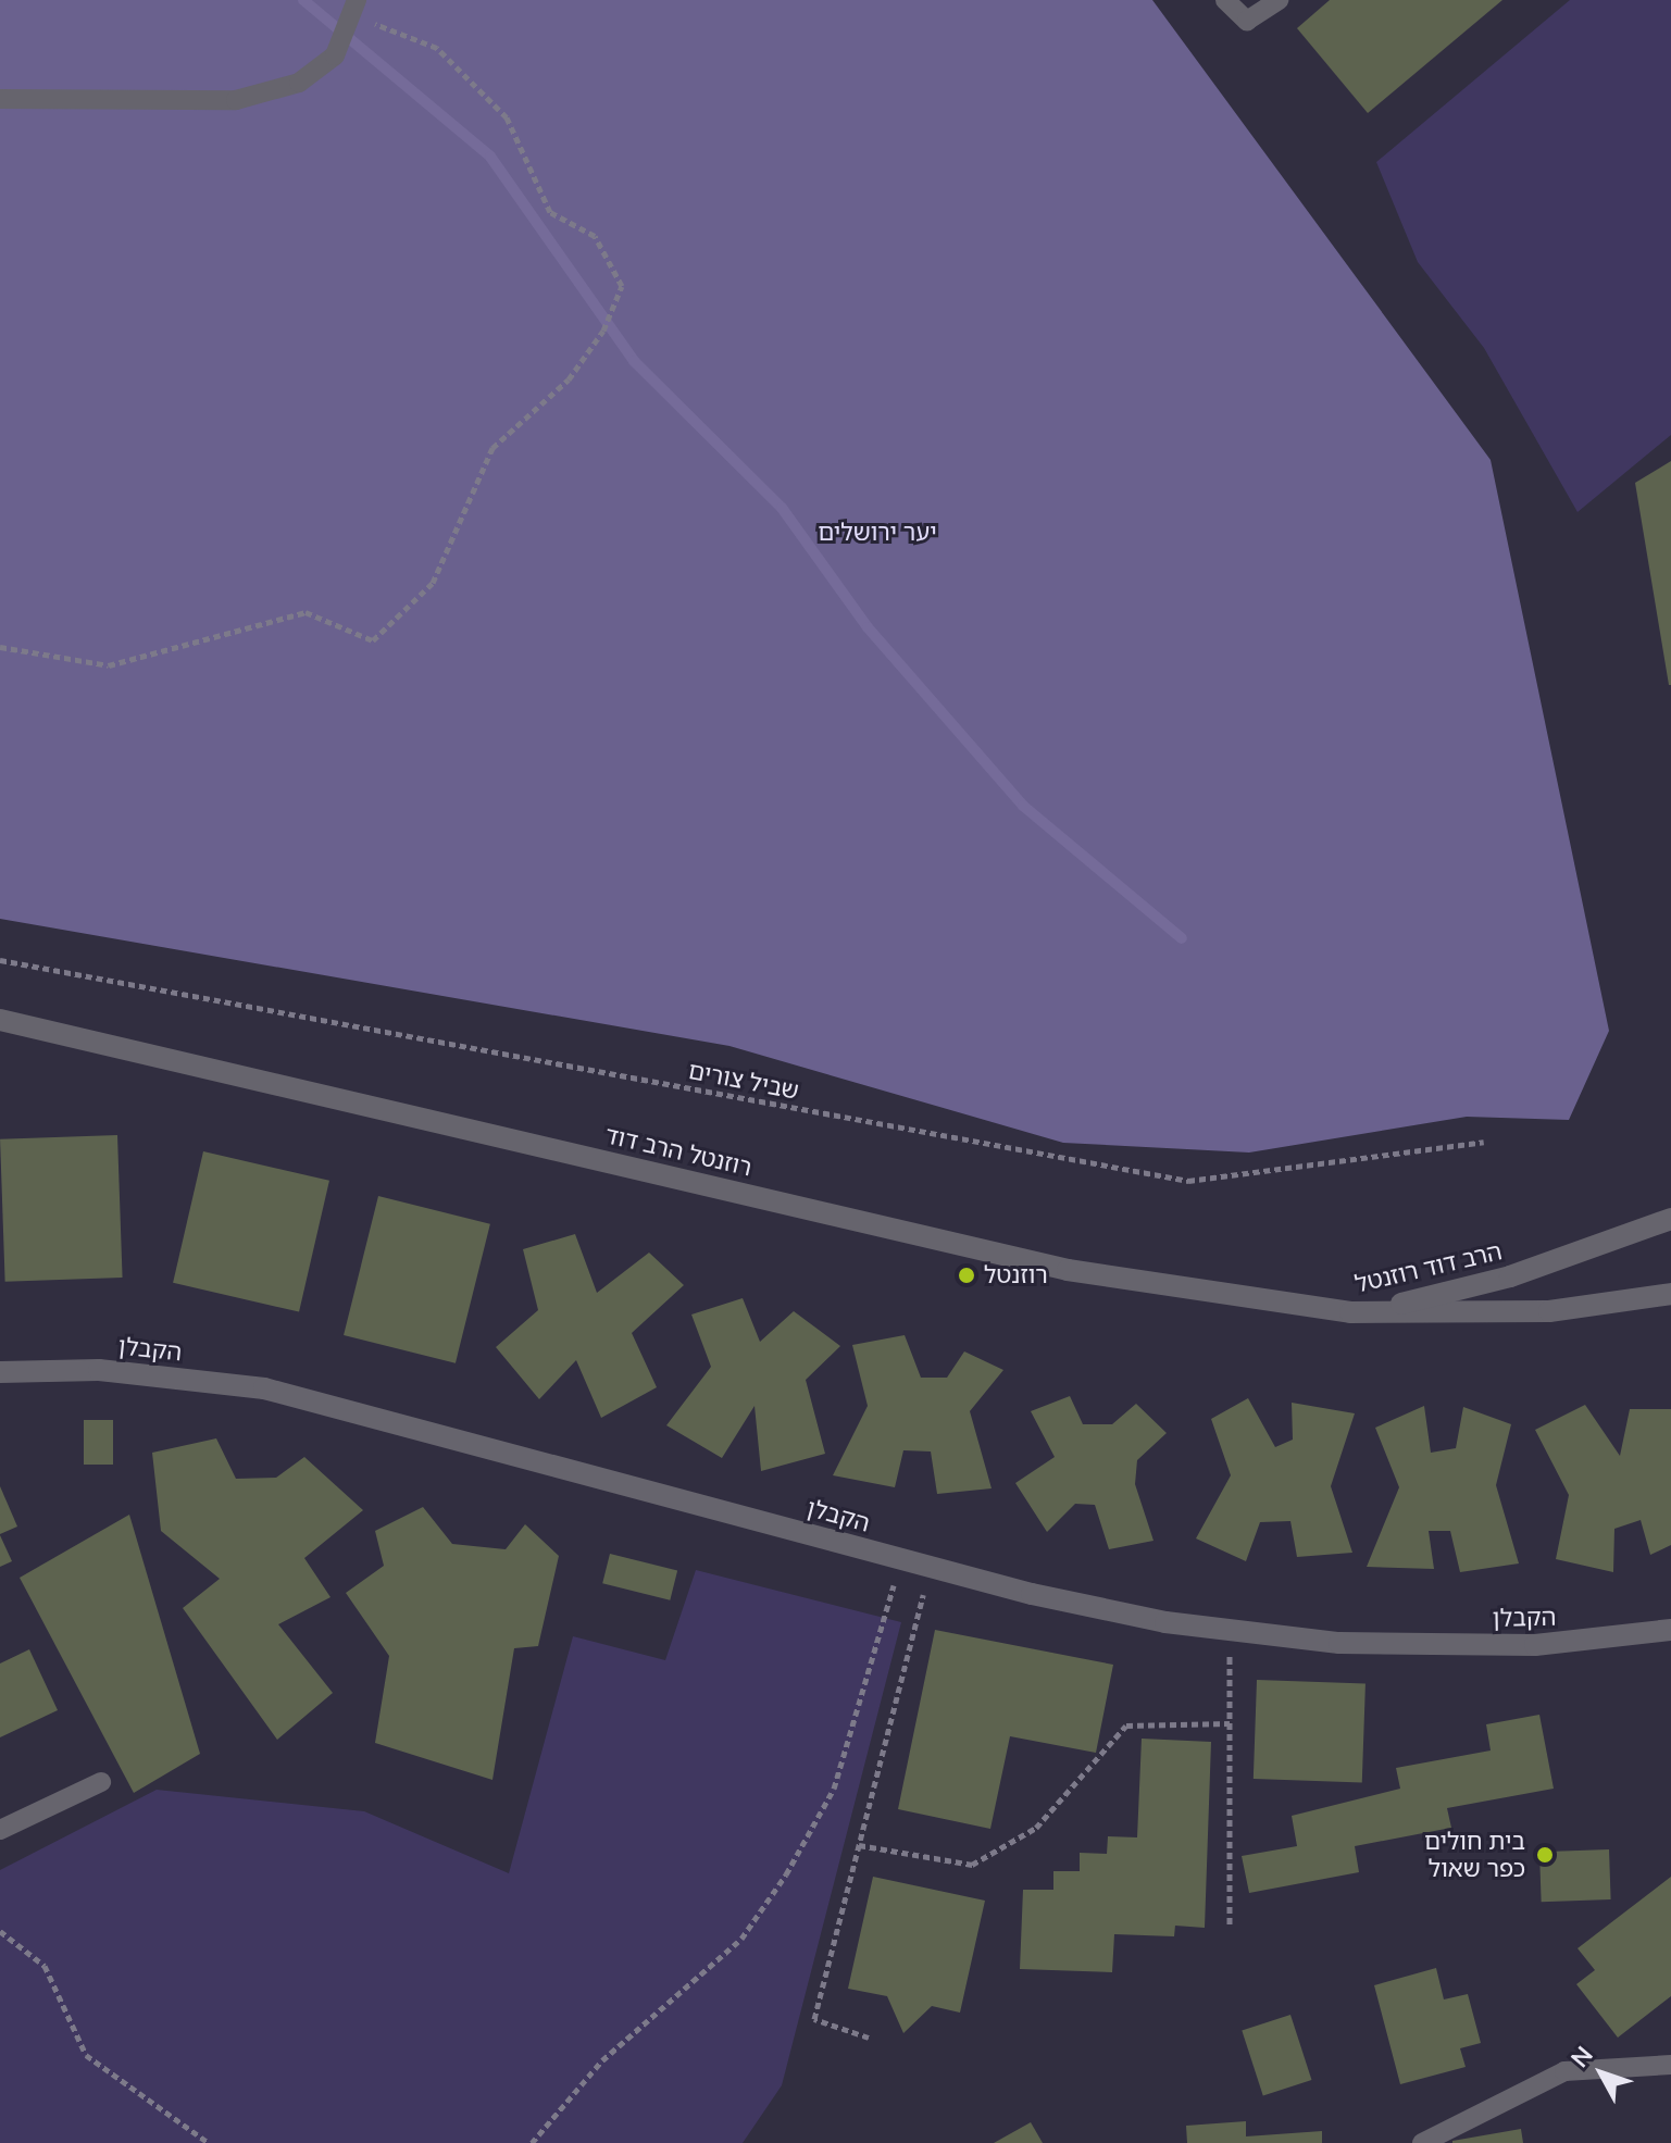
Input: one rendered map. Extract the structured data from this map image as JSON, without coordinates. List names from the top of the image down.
{
  "streets": {
    "street": ["רוזנטל הרב דוד", "הרב דוד רוזנטל", "הקבלן"],
    "path": ["שביל צורים"]
  },
  "crossings": [
    ["רוזנטל הרב דוד", "הרב דוד רוזנטל"]
  ],
  "parks": ["יער ירושלים"],
  "places": ["רוזנטל", "בית חולים כפר שאול"],
  "north": "top left"
}
